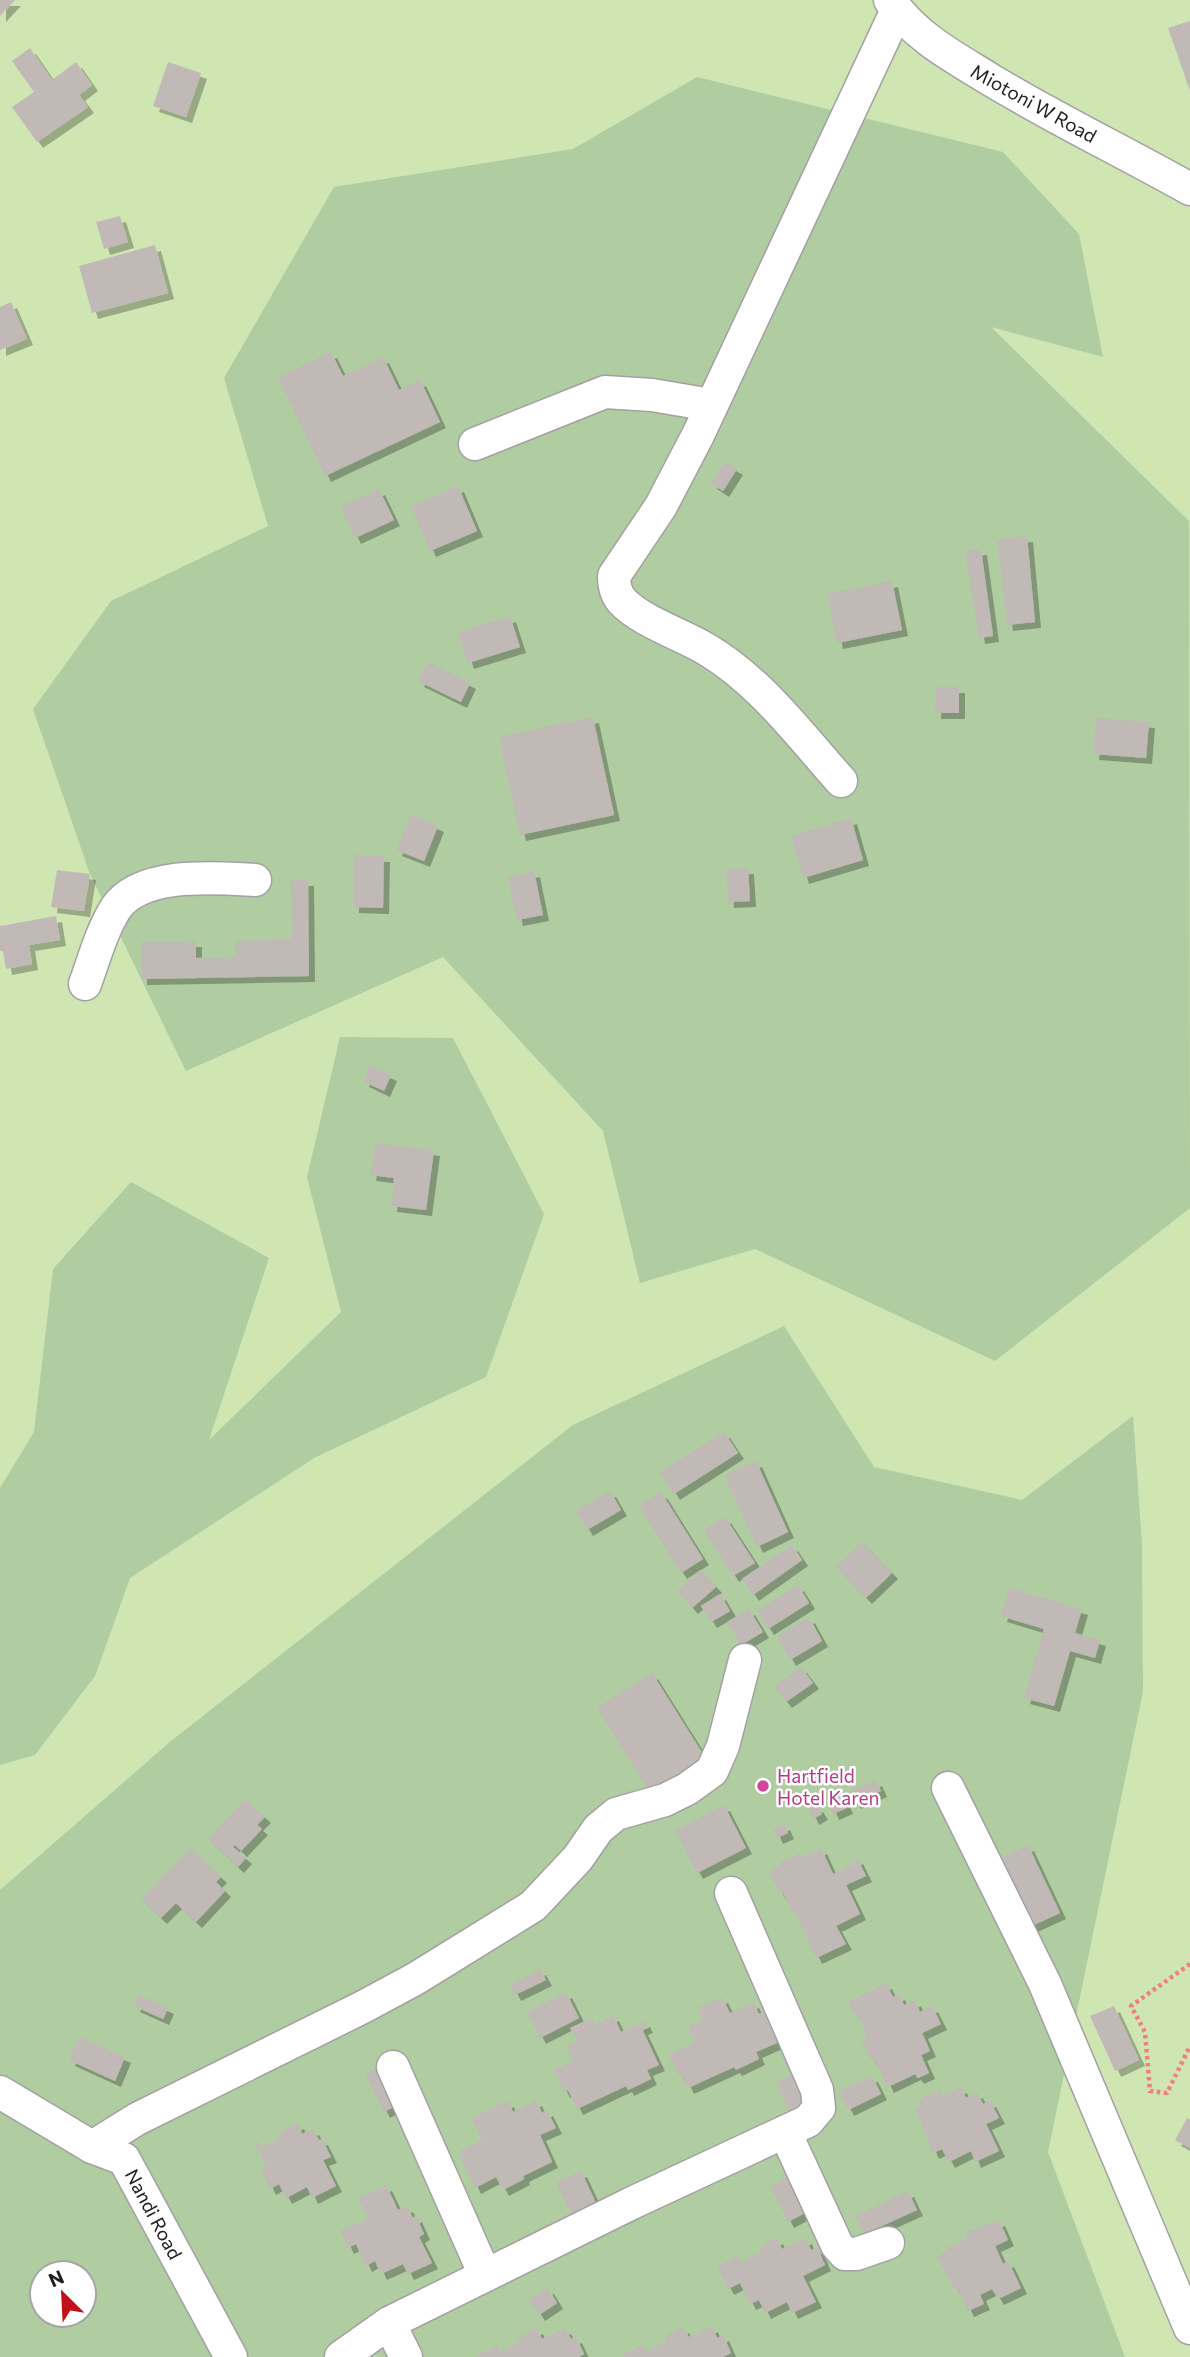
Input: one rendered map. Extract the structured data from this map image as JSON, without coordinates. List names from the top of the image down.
{
  "streets": {
    "street": ["Miotoni W Road", "Nandi Road"]
  },
  "places": ["Hartfield Hotel Karen"],
  "north": "top left"
}
